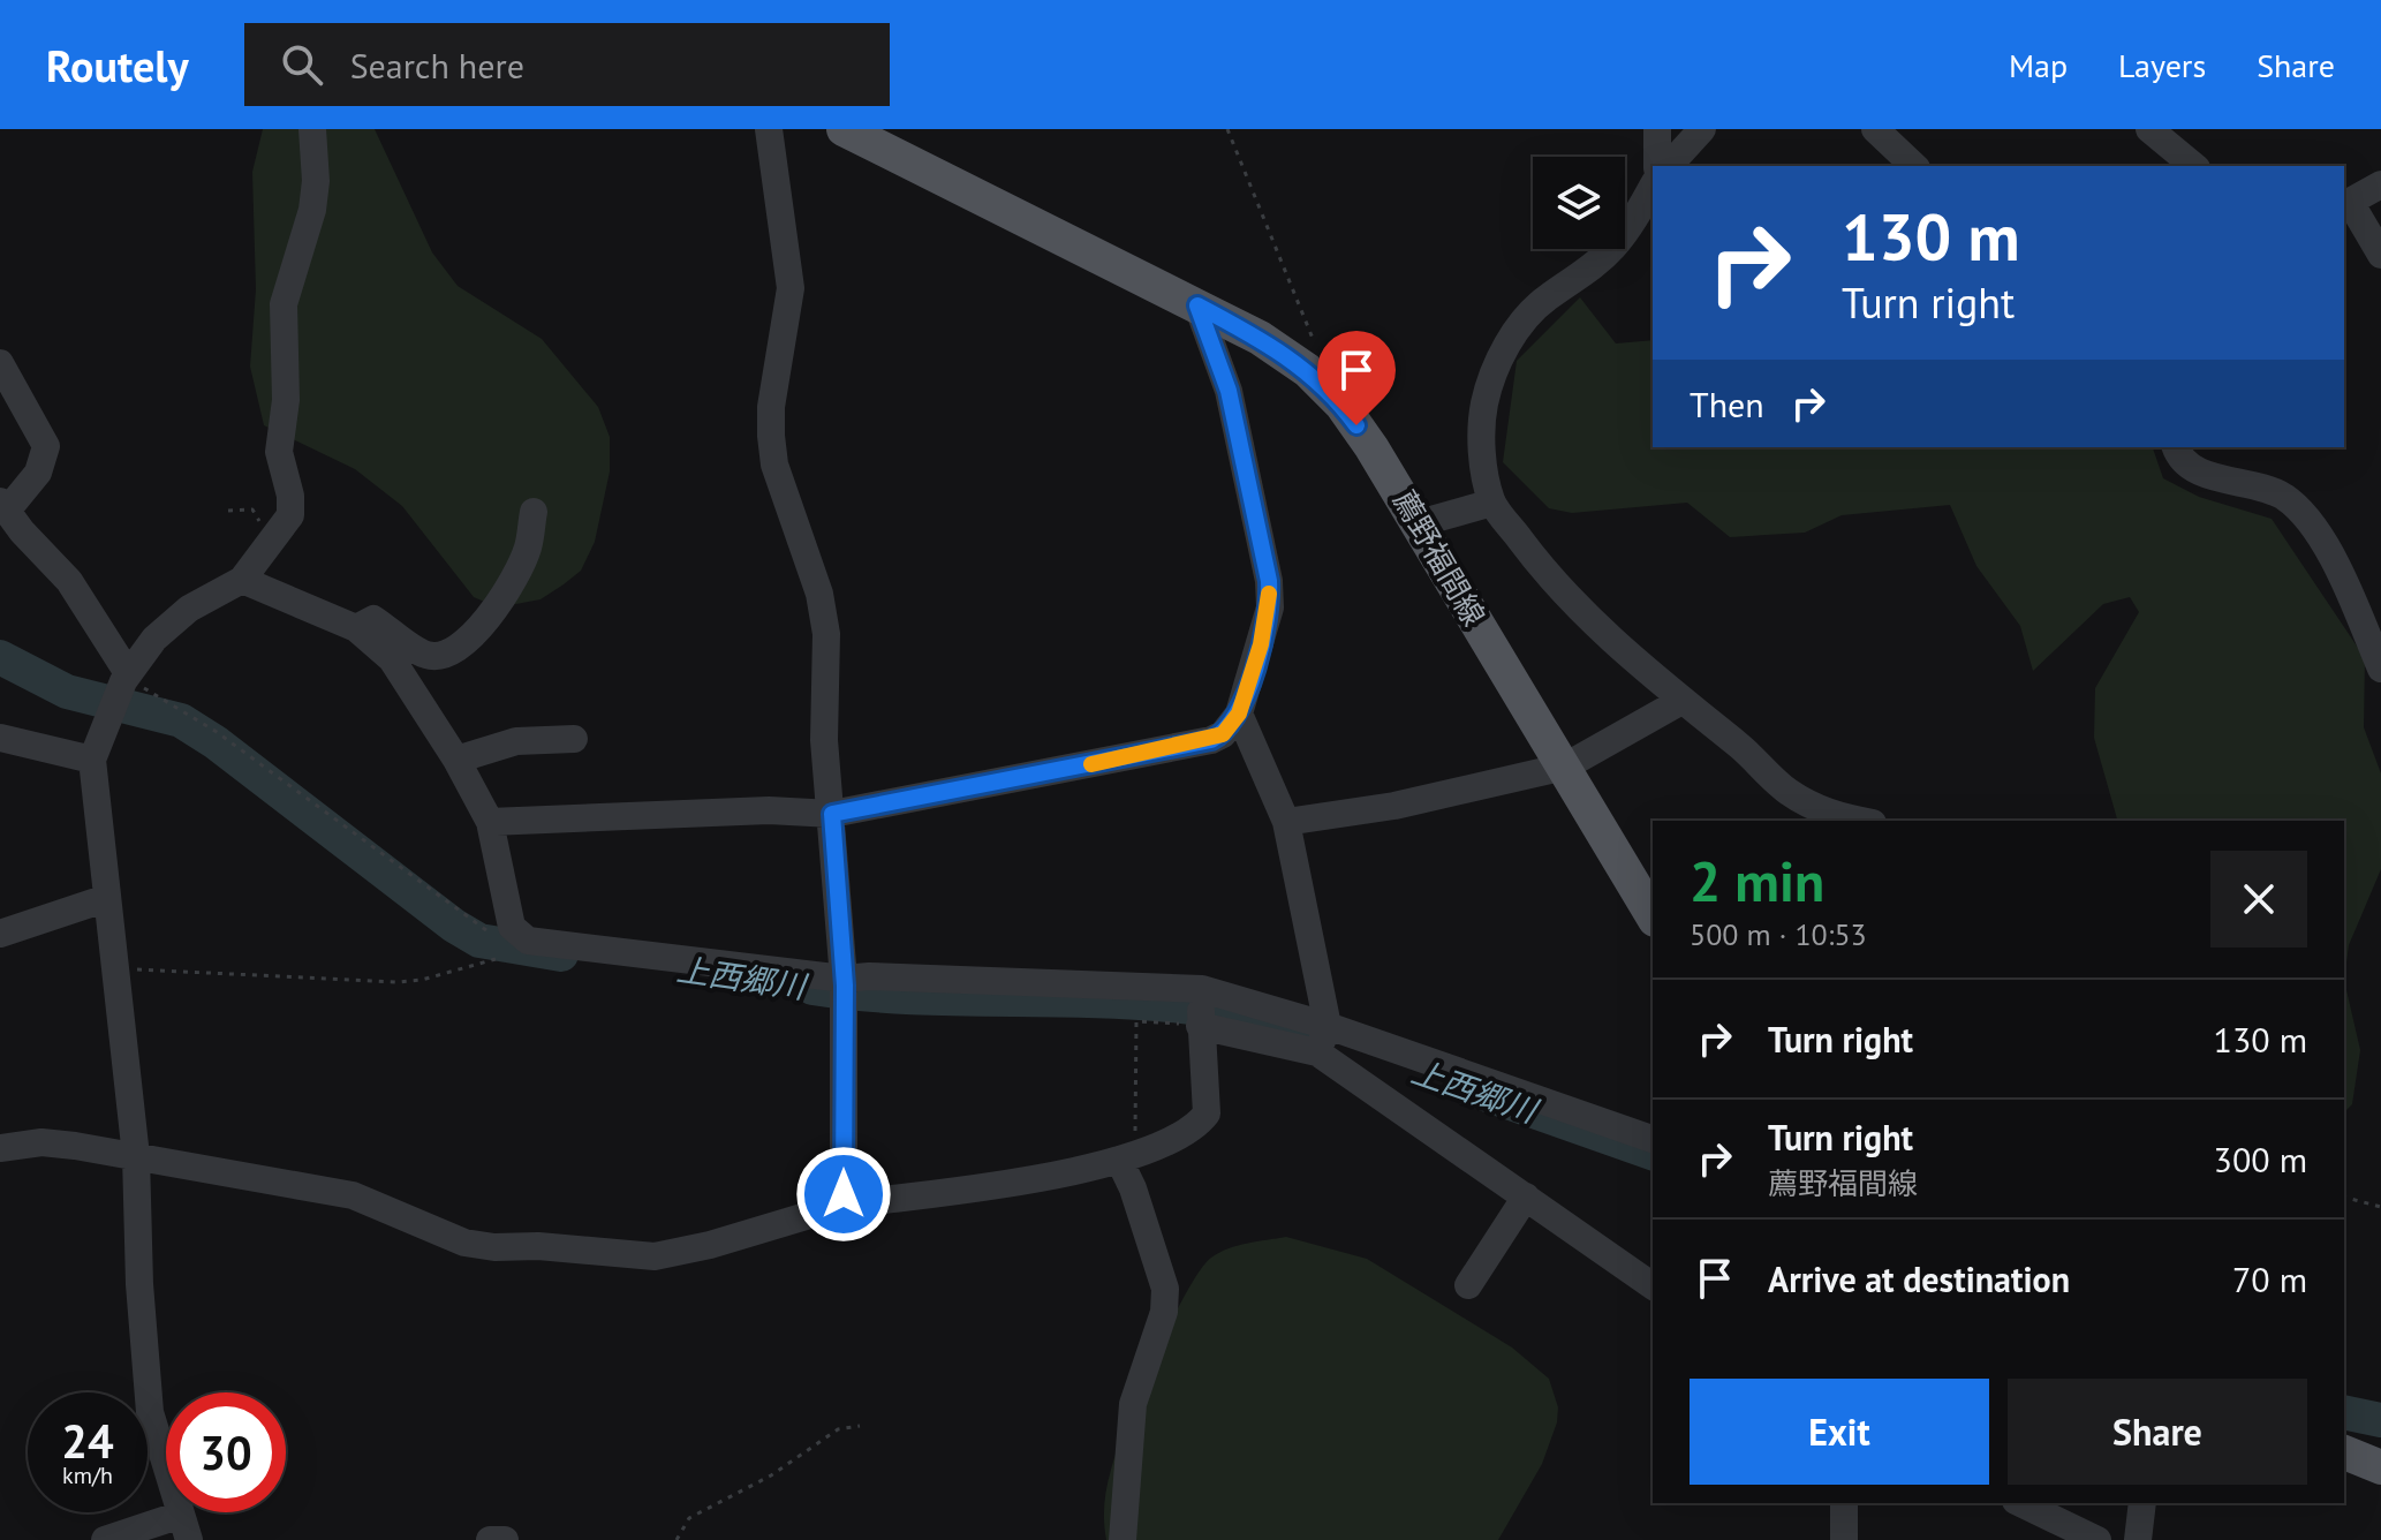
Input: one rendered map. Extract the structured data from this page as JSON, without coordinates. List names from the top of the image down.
{
  "streets": {
    "main road": ["薦野福間線"]
  },
  "water": ["上西郷川"],
  "page": {
    "header": "Routely",
    "search": "Search here",
    "nav": ["Map", "Layers", "Share"],
    "turn": ["130 m", "Turn right"],
    "then": "Then",
    "heading": ["2 min", "500 m · 10:53"],
    "list": [
      {
        "name": "Turn right",
        "value": "130 m"
      },
      {
        "name": "Turn right",
        "note": "薦野福間線",
        "value": "300 m"
      },
      {
        "name": "Arrive at destination",
        "value": "70 m"
      }
    ],
    "buttons": ["Exit", "Share"],
    "speed": "24 km/h",
    "limit": "30"
  }
}
